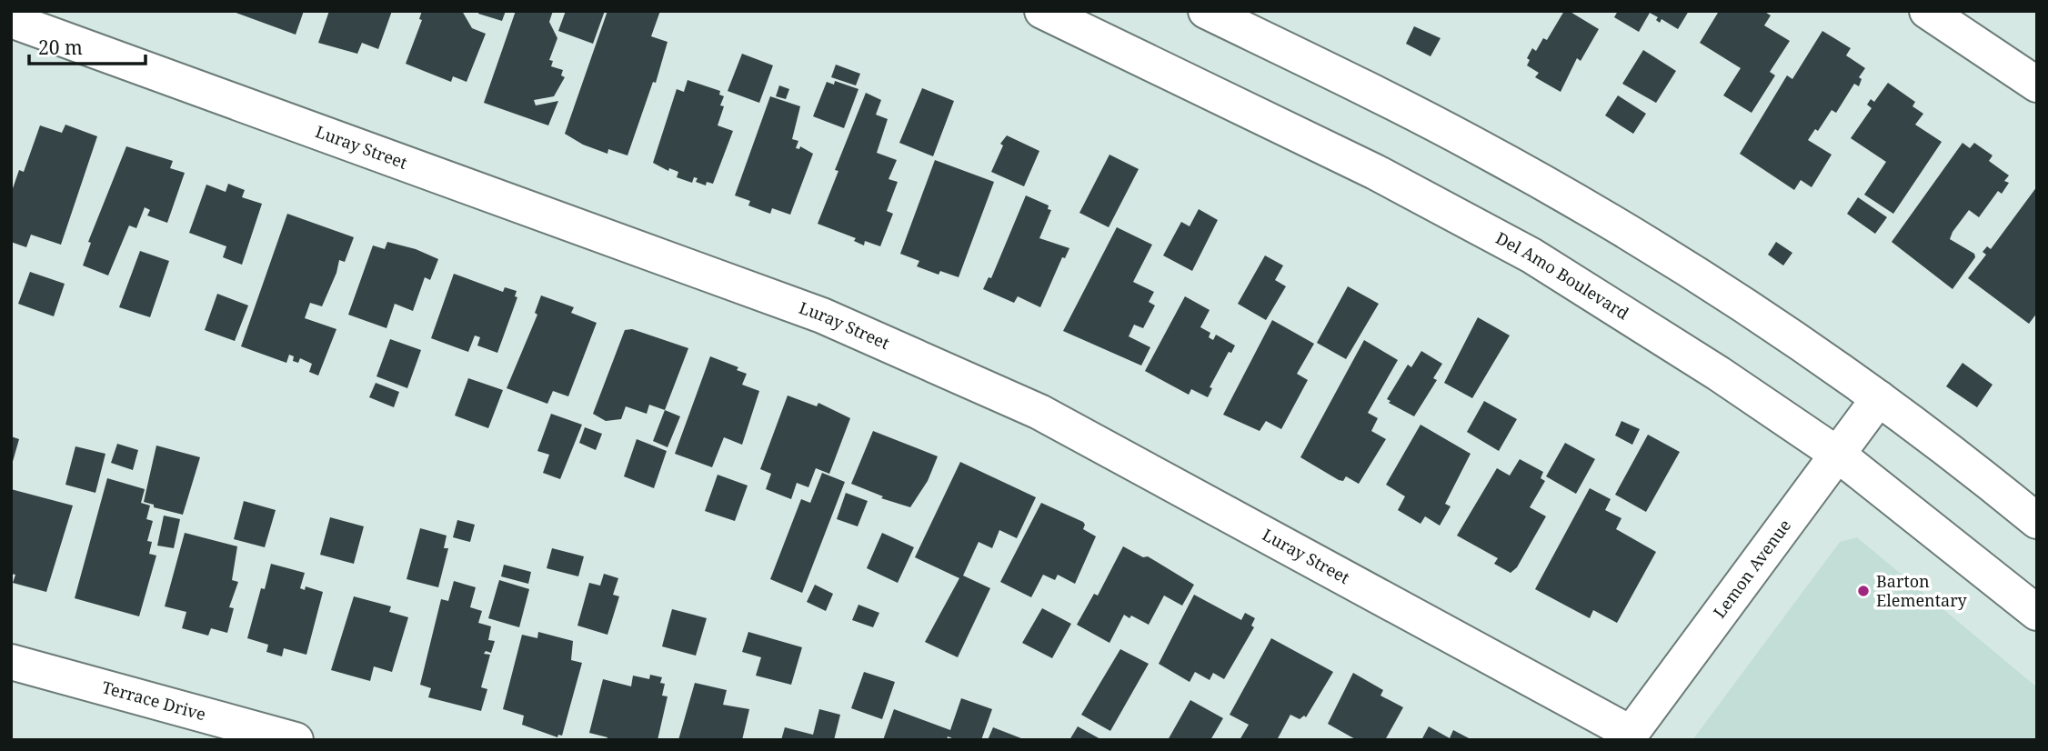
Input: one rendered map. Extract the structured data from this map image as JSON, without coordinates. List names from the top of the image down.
{
  "streets": {
    "street": [
      "Luray Street",
      "Del Amo Boulevard",
      "Lemon Avenue",
      "Terrace Drive"
    ]
  },
  "crossings": [
    ["Luray Street", "Lemon Avenue"],
    ["Del Amo Boulevard", "Lemon Avenue"]
  ],
  "places": ["Barton Elementary"],
  "scale_bar": "20 m"
}
